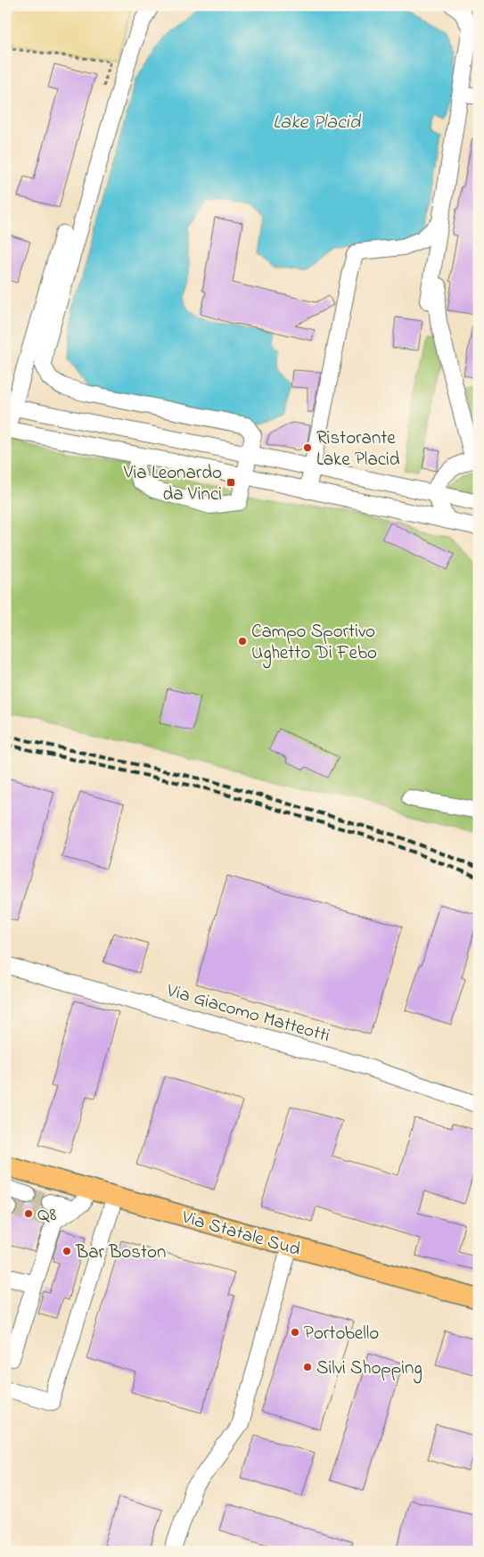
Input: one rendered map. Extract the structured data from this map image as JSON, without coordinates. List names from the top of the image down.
{
  "streets": {
    "main road": ["Via Statale Sud"],
    "street": ["Via Giacomo Matteotti"]
  },
  "water": ["Lake Placid"],
  "places": {
    "other": [
      "Ristorante Lake Placid",
      "Campo Sportivo Ughetto Di Febo",
      "Q8",
      "Bar Boston",
      "Portobello",
      "Silvi Shopping"
    ],
    "transit": ["Via Leonardo da Vinci"]
  }
}
